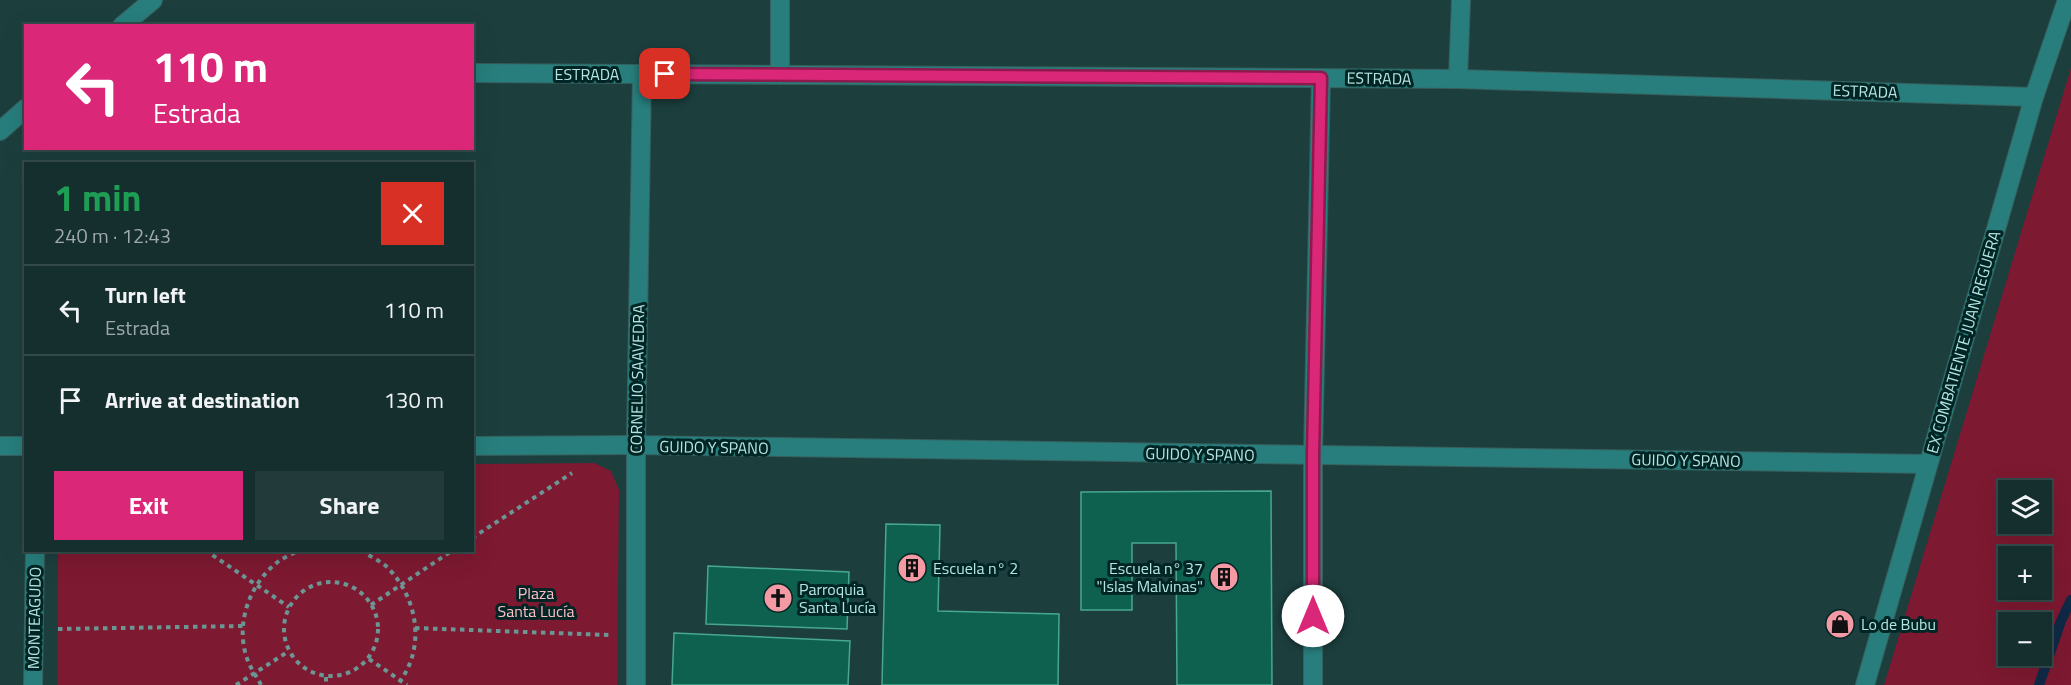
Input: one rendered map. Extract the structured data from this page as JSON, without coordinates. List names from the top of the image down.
{
  "streets": {
    "street": [
      "ESTRADA",
      "EX COMBATIENTE JUAN REGUERA",
      "CORNELIO SAAVEDRA",
      "GUIDO Y SPANO",
      "MONTEAGUDO"
    ]
  },
  "crossings": [
    ["ESTRADA", "EX COMBATIENTE JUAN REGUERA"],
    ["ESTRADA", "CORNELIO SAAVEDRA"],
    ["EX COMBATIENTE JUAN REGUERA", "GUIDO Y SPANO"],
    ["CORNELIO SAAVEDRA", "GUIDO Y SPANO"]
  ],
  "parks": ["Plaza Santa Lucía"],
  "places": {
    "building": ["Escuela n° 2", "Escuela n° 37 \"Islas Malvinas\""],
    "church": ["Parroquia Santa Lucía"],
    "shop": ["Lo de Bubu"]
  },
  "page": {
    "turn": ["110 m", "Estrada"],
    "heading": ["1 min", "240 m · 12:43"],
    "list": [
      {
        "name": "Turn left",
        "note": "Estrada",
        "value": "110 m"
      },
      {
        "name": "Arrive at destination",
        "value": "130 m"
      }
    ],
    "buttons": ["Exit", "Share"],
    "map_buttons": ["+", "−"]
  }
}
